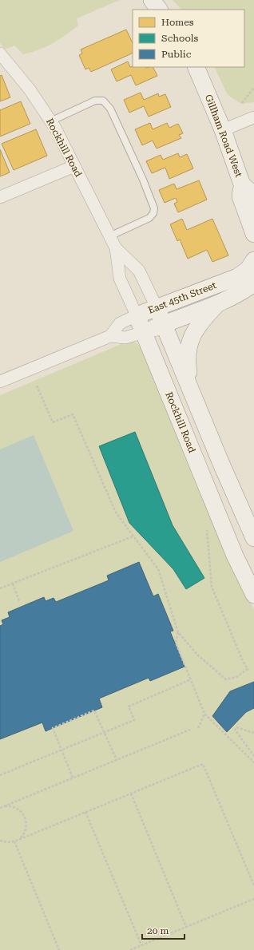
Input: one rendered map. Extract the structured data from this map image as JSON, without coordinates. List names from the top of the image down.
{
  "streets": {
    "main road": ["Gillham Road West", "Rockhill Road", "East 45th Street"]
  },
  "crossings": [
    ["Rockhill Road", "East 45th Street"]
  ],
  "legend": ["Homes", "Schools", "Public"],
  "scale_bar": "20 m"
}
